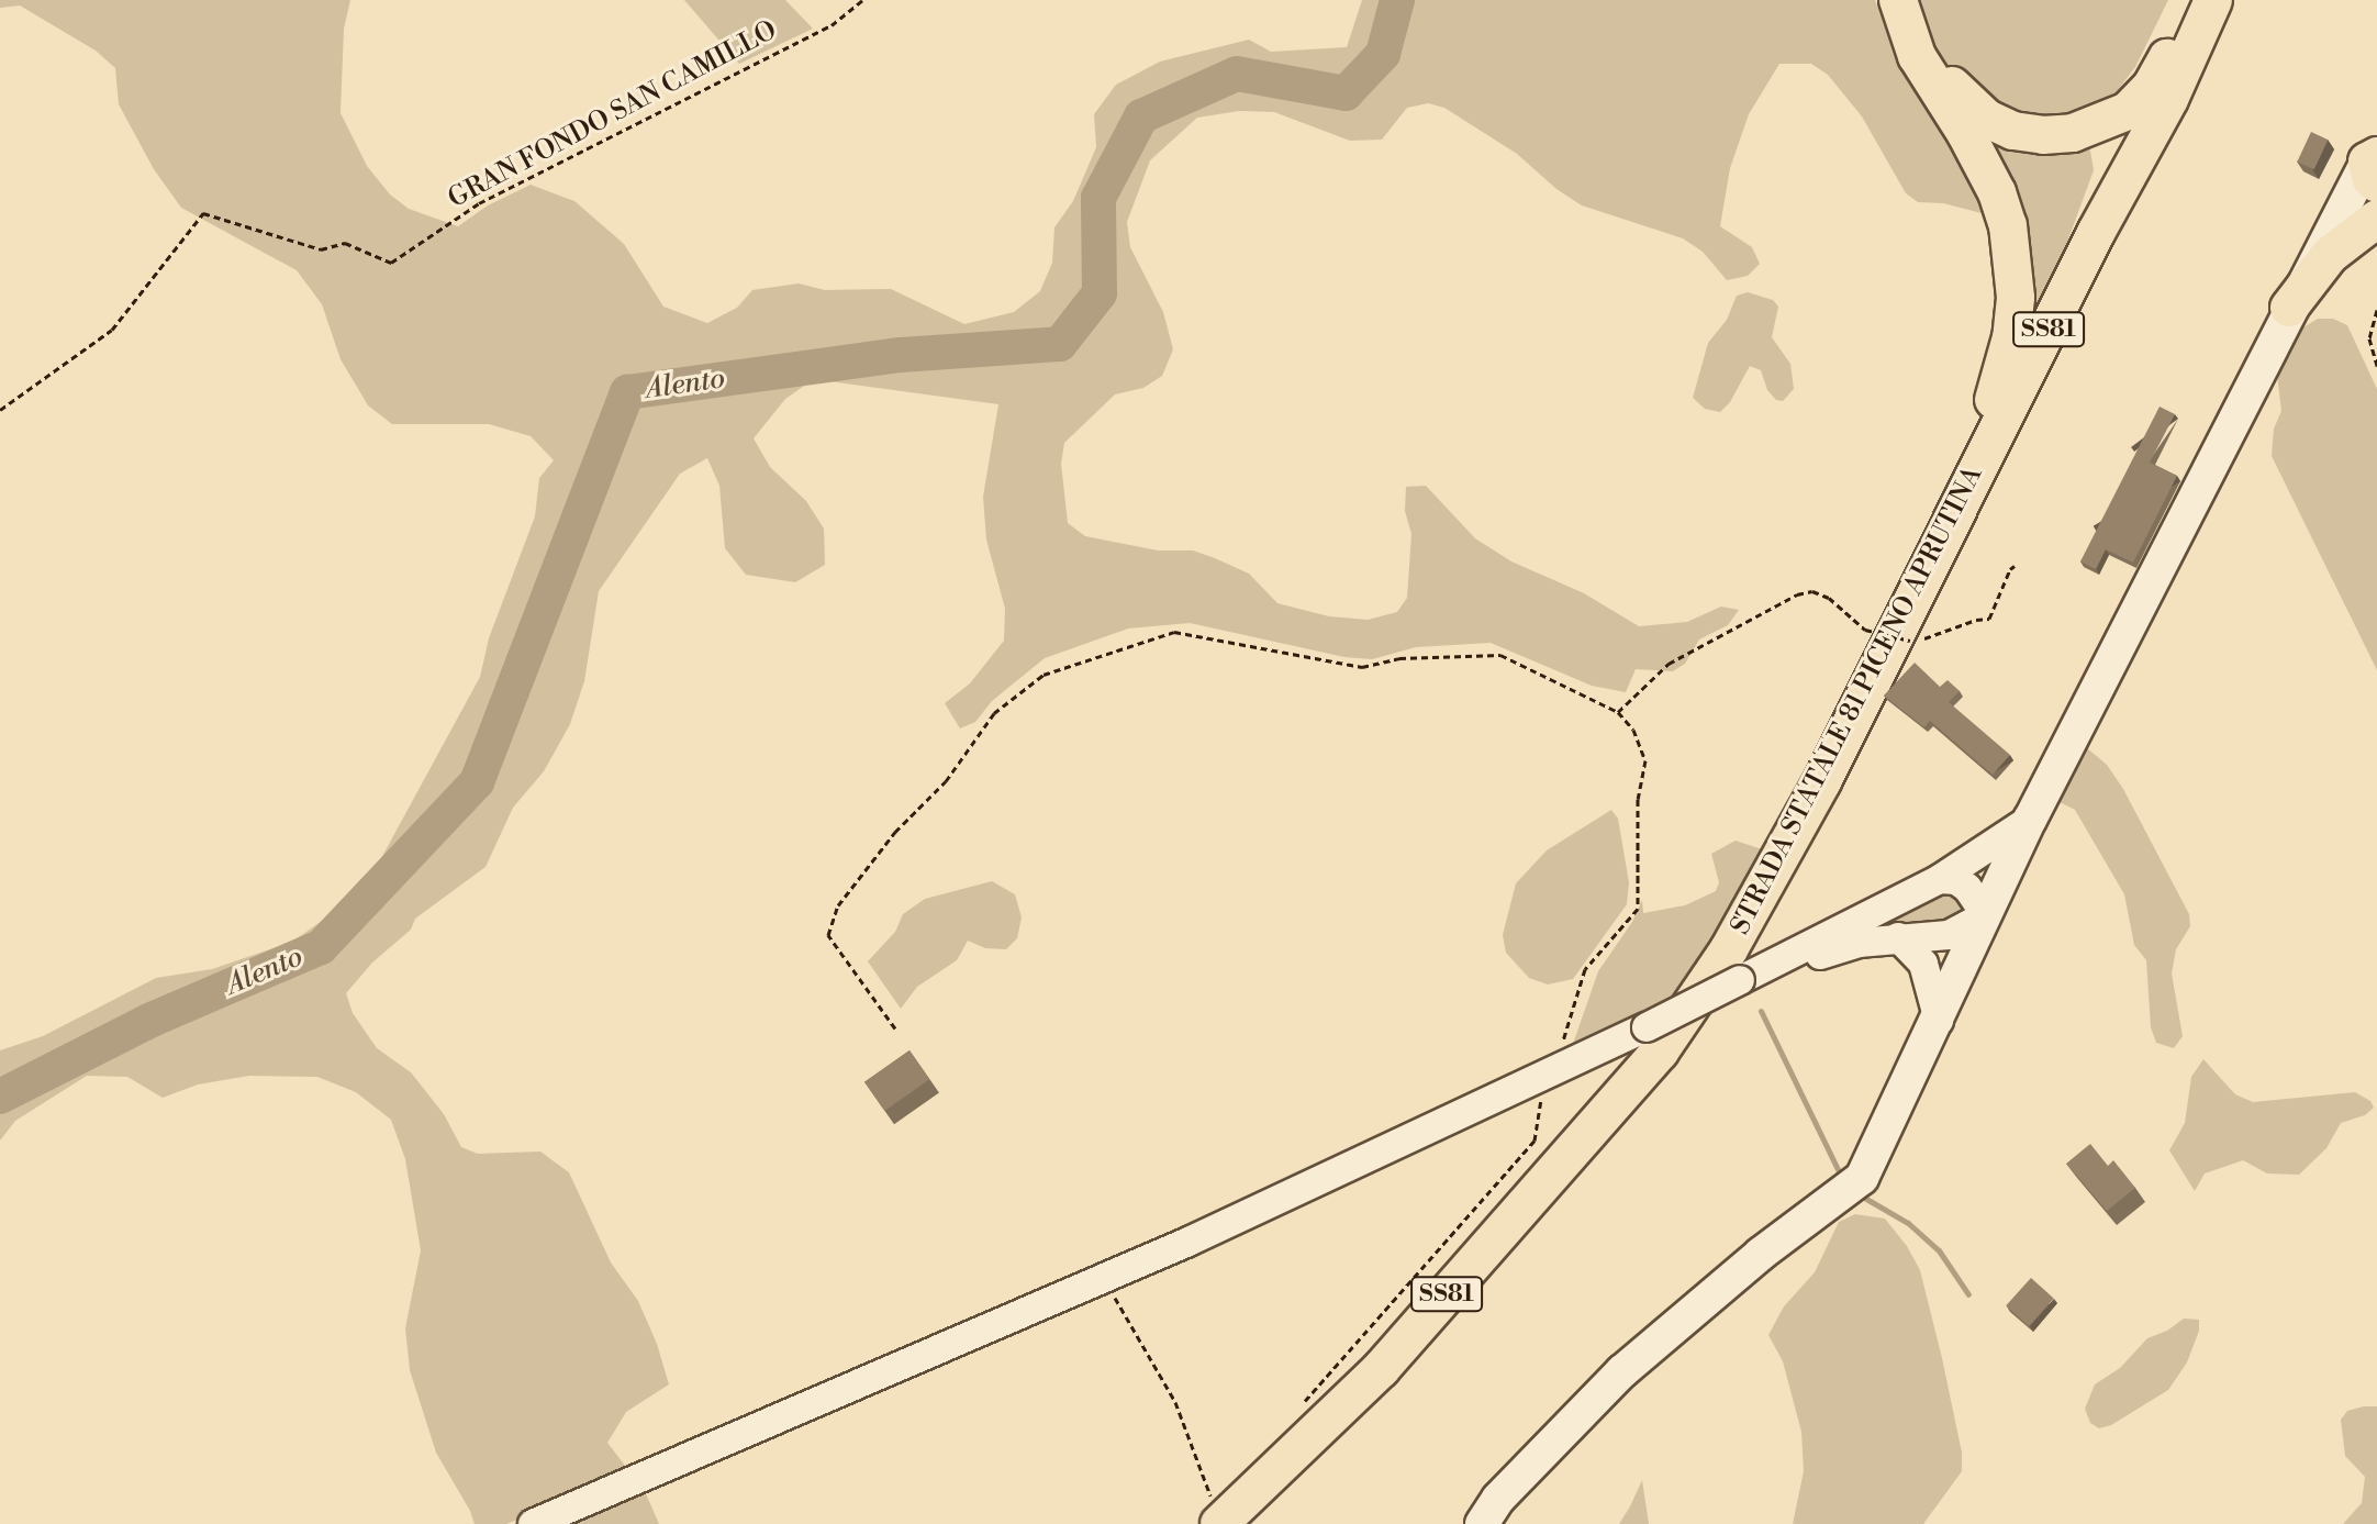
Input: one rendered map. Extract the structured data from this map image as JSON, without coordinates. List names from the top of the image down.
{
  "streets": {
    "highway": ["SS81", "STRADA STATALE 81 PICENO APRUTINA"],
    "path": ["GRAN FONDO SAN CAMILLO"]
  },
  "water": ["Alento"]
}
